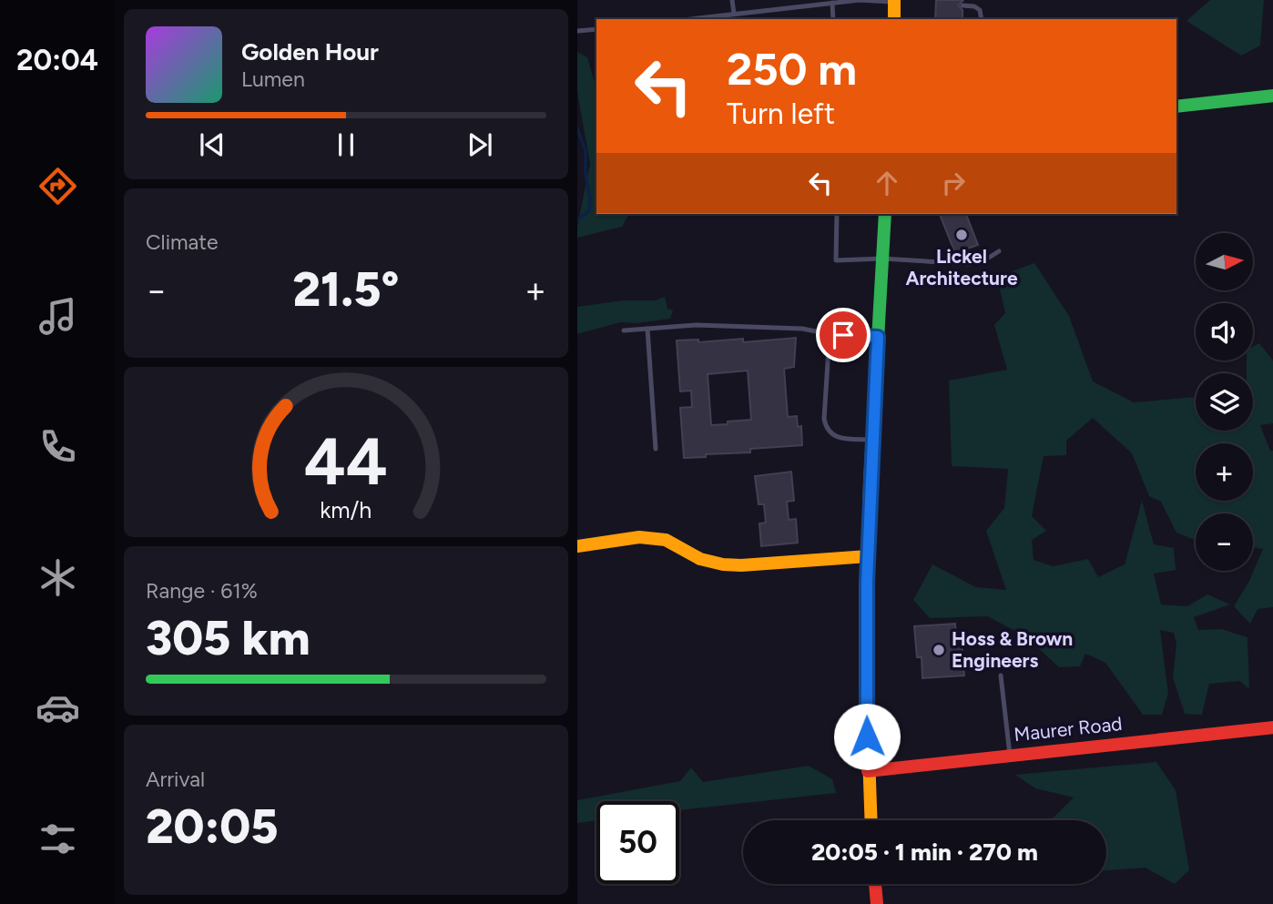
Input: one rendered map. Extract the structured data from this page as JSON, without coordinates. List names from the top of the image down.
{
  "streets": {
    "street": ["Maurer Road"]
  },
  "places": ["Lickel Architecture", "Hoss & Brown Engineers"],
  "north": "right",
  "page": {
    "tabs": "20:04",
    "turn": ["250 m", "Turn left"],
    "song": ["Golden Hour", "Lumen"],
    "tile": [
      "Climate",
      ["Range · 61%", "305 km"],
      ["Arrival", "20:05"]
    ],
    "map_buttons": ["+", "−"],
    "heat": ["−", "21.5°", "+"],
    "limit": "50",
    "trip": "20:05 · 1 min · 270 m",
    "gauge": ["44", "km/h"]
  }
}
